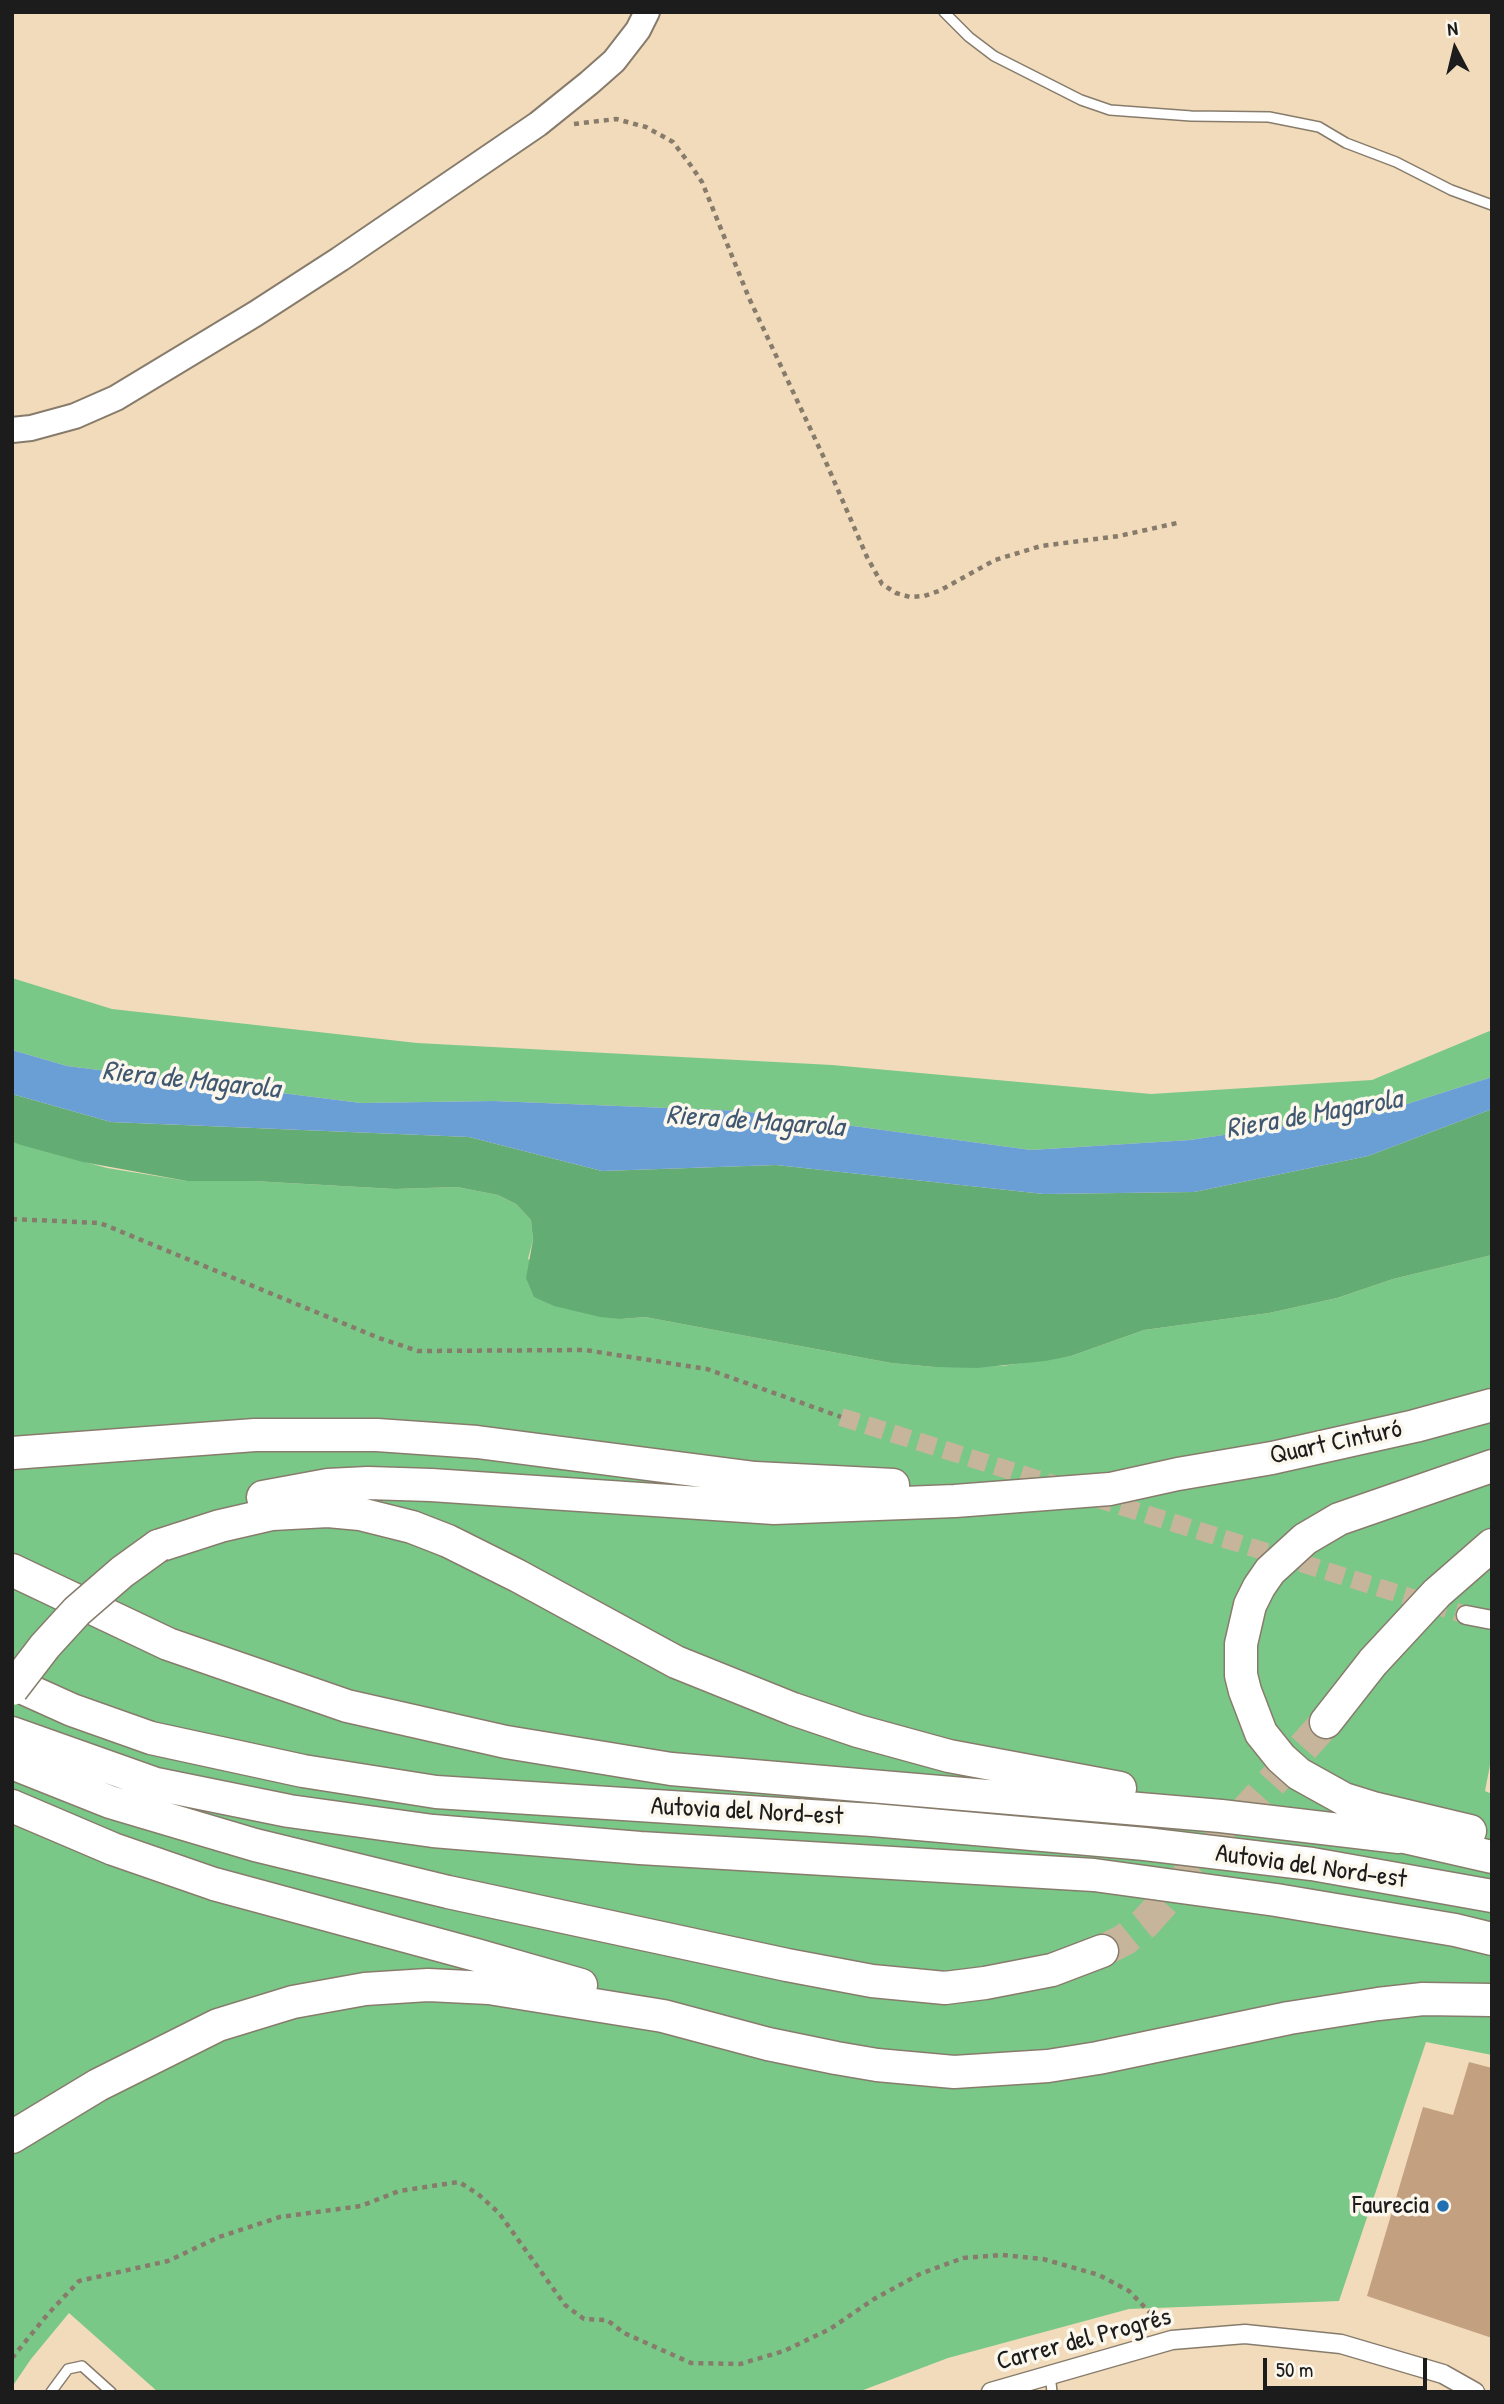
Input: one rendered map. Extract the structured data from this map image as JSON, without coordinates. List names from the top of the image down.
{
  "streets": {
    "highway": ["Quart Cinturó", "Autovia del Nord-est"],
    "street": ["Carrer del Progrés"]
  },
  "water": ["Riera de Magarola"],
  "places": ["Faurecia"],
  "scale_bar": "50 m",
  "north": "top"
}
